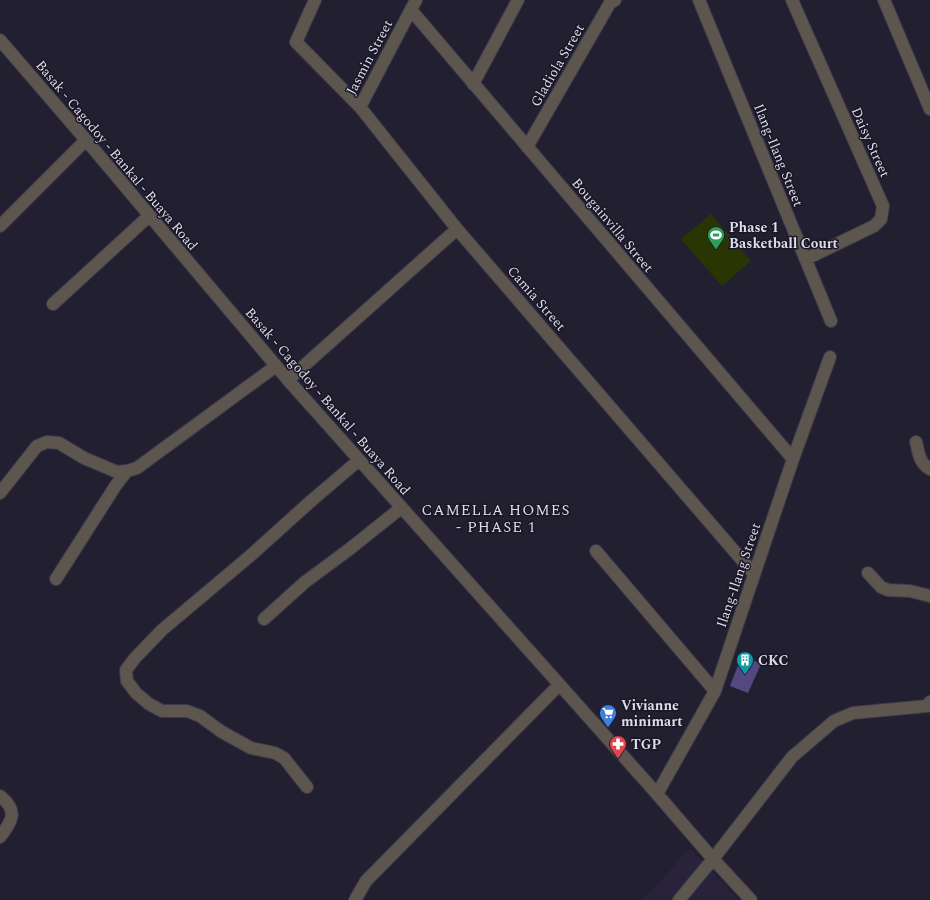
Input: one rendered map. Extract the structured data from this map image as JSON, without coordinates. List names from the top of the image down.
{
  "streets": {
    "street": [
      "Jasmin Street",
      "Gladiola Street",
      "Daisy Street",
      "Basak - Cagodoy - Bankal - Buaya Road",
      "Ilang-Ilang Street",
      "Bougainvilla Street",
      "Camia Street"
    ]
  },
  "crossings": [
    ["Jasmin Street", "Bougainvilla Street"],
    ["Jasmin Street", "Camia Street"],
    ["Gladiola Street", "Bougainvilla Street"],
    ["Daisy Street", "Ilang-Ilang Street"],
    ["Basak - Cagodoy - Bankal - Buaya Road", "Ilang-Ilang Street"],
    ["Ilang-Ilang Street", "Bougainvilla Street"],
    ["Ilang-Ilang Street", "Camia Street"]
  ],
  "districts": ["CAMELLA HOMES - PHASE 1"],
  "places": {
    "sports": ["Phase 1 Basketball Court"],
    "building": ["CKC"],
    "supermarket": ["Vivianne minimart"],
    "pharmacy": ["TGP"]
  }
}
